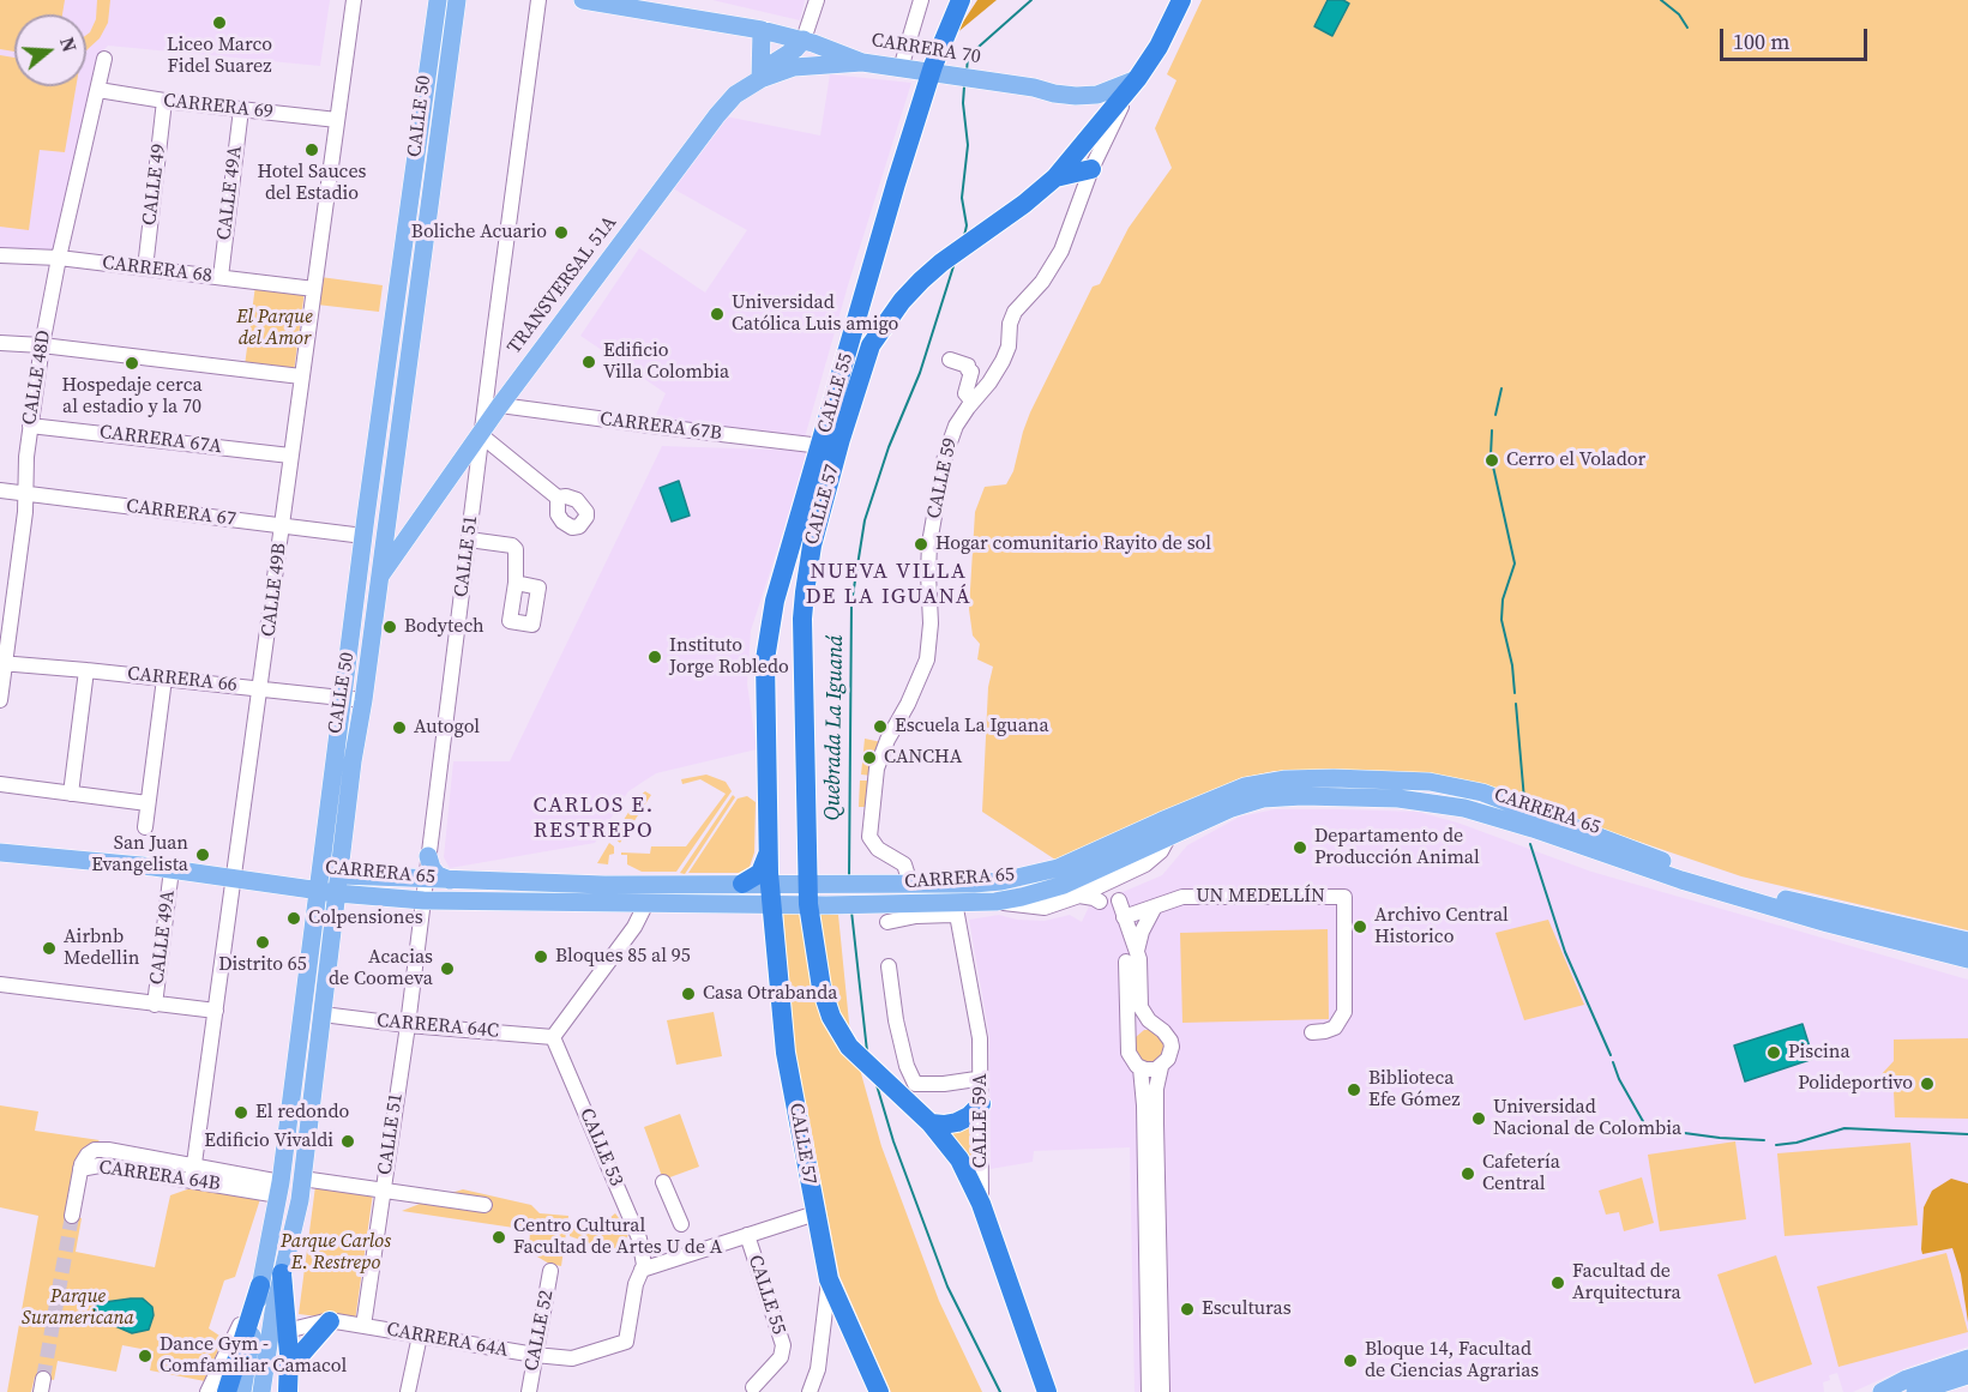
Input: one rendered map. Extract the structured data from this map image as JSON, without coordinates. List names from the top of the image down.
{
  "streets": {
    "highway": ["CALLE 55", "CALLE 57", "CALLE 59A"],
    "main road": [
      "CARRERA 70",
      "CALLE 50",
      "TRANSVERSAL 51A",
      "CARRERA 65"
    ],
    "street": [
      "CARRERA 69",
      "CALLE 49",
      "CALLE 49A",
      "CARRERA 68",
      "CALLE 48D",
      "CARRERA 67B",
      "CARRERA 67A",
      "CALLE 59",
      "CARRERA 67",
      "CALLE 51",
      "CALLE 49B",
      "CARRERA 66",
      "UN MEDELLÍN",
      "CARRERA 64C",
      "CALLE 53",
      "CARRERA 64B",
      "CALLE 52",
      "CARRERA 64A"
    ]
  },
  "crossings": [
    ["CARRERA 70", "TRANSVERSAL 51A"],
    ["CARRERA 70", "CALLE 55"],
    ["CARRERA 70", "CALLE 59"],
    ["CARRERA 70", "CALLE 57"],
    ["CARRERA 69", "CALLE 49"],
    ["CARRERA 69", "CALLE 49A"],
    ["CARRERA 69", "CALLE 48D"],
    ["CARRERA 69", "CALLE 49B"],
    ["CALLE 50", "TRANSVERSAL 51A"],
    ["CALLE 50", "CARRERA 67"],
    ["CALLE 50", "CARRERA 66"],
    ["CALLE 50", "CARRERA 65"],
    ["CALLE 50", "CARRERA 64C"],
    ["CALLE 50", "CARRERA 64B"],
    ["CALLE 49", "CARRERA 68"],
    ["CALLE 49A", "CARRERA 68"],
    ["CALLE 49A", "CARRERA 65"],
    ["CARRERA 68", "CALLE 48D"],
    ["CARRERA 68", "CALLE 49B"],
    ["TRANSVERSAL 51A", "CARRERA 67B"],
    ["TRANSVERSAL 51A", "CALLE 51"],
    ["CALLE 48D", "CARRERA 67A"],
    ["CALLE 48D", "CARRERA 67"],
    ["CALLE 48D", "CARRERA 66"],
    ["CALLE 55", "CARRERA 67B"],
    ["CALLE 55", "CALLE 57"],
    ["CALLE 55", "CARRERA 65"],
    ["CARRERA 67A", "CALLE 49B"],
    ["CALLE 59", "CALLE 57"],
    ["CALLE 59", "CARRERA 65"],
    ["CALLE 57", "CARRERA 65"],
    ["CALLE 57", "CALLE 59A"],
    ["CARRERA 67", "CALLE 49B"],
    ["CALLE 51", "CARRERA 65"],
    ["CALLE 51", "CARRERA 64C"],
    ["CALLE 51", "CARRERA 64A"],
    ["CALLE 49B", "CARRERA 66"],
    ["CALLE 49B", "CARRERA 65"],
    ["CALLE 49B", "CARRERA 64B"],
    ["CARRERA 65", "CALLE 59A"],
    ["CARRERA 64C", "CALLE 53"],
    ["CALLE 53", "CARRERA 64A"],
    ["CALLE 52", "CARRERA 64A"]
  ],
  "districts": ["NUEVA VILLA DE LA IGUANÁ", "CARLOS E. RESTREPO"],
  "water": ["Quebrada La Iguaná"],
  "parks": ["El Parque del Amor", "Parque Carlos E. Restrepo", "Parque Suramericana"],
  "places": [
    "Liceo Marco Fidel Suarez",
    "Hotel Sauces del Estadio",
    "Boliche Acuario",
    "Universidad Católica Luis amigo",
    "Edificio Villa Colombia",
    "Hospedaje cerca al estadio y la 70",
    "Cerro el Volador",
    "Hogar comunitario Rayito de sol",
    "Bodytech",
    "Instituto Jorge Robledo",
    "Escuela La Iguana",
    "Autogol",
    "CANCHA",
    "Departamento de Producción Animal",
    "San Juan Evangelista",
    "Colpensiones",
    "Archivo Central Historico",
    "Distrito 65",
    "Airbnb Medellin",
    "Bloques 85 al 95",
    "Acacias de Coomeva",
    "Casa Otrabanda",
    "Piscina",
    "Polideportivo",
    "Biblioteca Efe Gómez",
    "El redondo",
    "Universidad Nacional de Colombia",
    "Edificio Vivaldi",
    "Cafetería Central",
    "Centro Cultural Facultad de Artes U de A",
    "Facultad de Arquitectura",
    "Esculturas",
    "Dance Gym - Comfamiliar Camacol",
    "Bloque 14, Facultad de Ciencias Agrarias"
  ],
  "scale_bar": "100 m",
  "north": "right"
}
